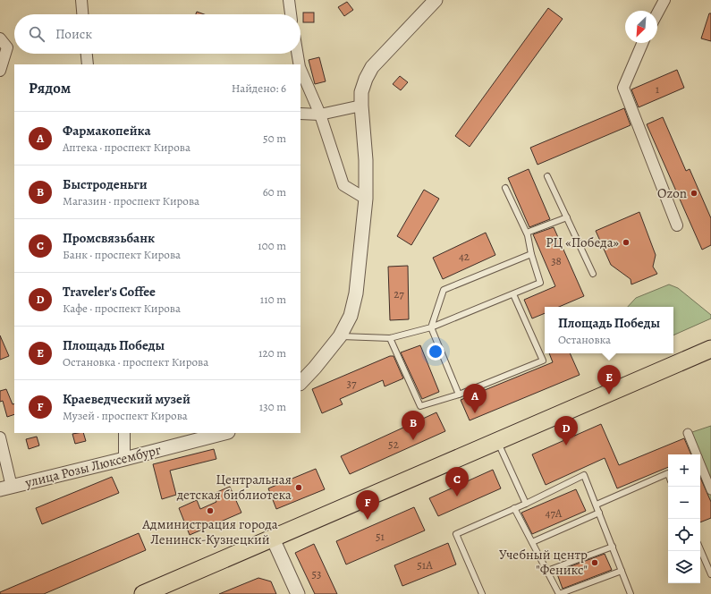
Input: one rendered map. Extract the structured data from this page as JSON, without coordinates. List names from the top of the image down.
{
  "streets": {
    "street": ["улица Розы Люксембург"]
  },
  "places": [
    "Ozon",
    "РЦ «Победа»",
    "Центральная детская библиотека",
    "Администрация города Ленинск-Кузнецкий",
    "Учебный центр \"Феникс\""
  ],
  "house_numbers": [
    "1",
    "42",
    "38",
    "27",
    "37",
    "52",
    "47А",
    "51",
    "51А",
    "53"
  ],
  "north": "bottom left",
  "page": {
    "search": "Поиск",
    "heading": ["Рядом", "Найдено: 6"],
    "list": [
      {
        "mark": "A",
        "name": "Фармакопейка",
        "note": "Аптека · проспект Кирова",
        "value": "50 m"
      },
      {
        "mark": "B",
        "name": "Быстроденьги",
        "note": "Магазин · проспект Кирова",
        "value": "60 m"
      },
      {
        "mark": "C",
        "name": "Промсвязьбанк",
        "note": "Банк · проспект Кирова",
        "value": "100 m"
      },
      {
        "mark": "D",
        "name": "Traveler's Coffee",
        "note": "Кафе · проспект Кирова",
        "value": "110 m"
      },
      {
        "mark": "E",
        "name": "Площадь Победы",
        "note": "Остановка · проспект Кирова",
        "value": "120 m"
      },
      {
        "mark": "F",
        "name": "Краеведческий музей",
        "note": "Музей · проспект Кирова",
        "value": "130 m"
      }
    ],
    "popup": ["Площадь Победы", "Остановка"],
    "pins": [
      "E",
      "A",
      "B",
      "D",
      "C",
      "F"
    ],
    "map_buttons": ["+", "−"]
  }
}
